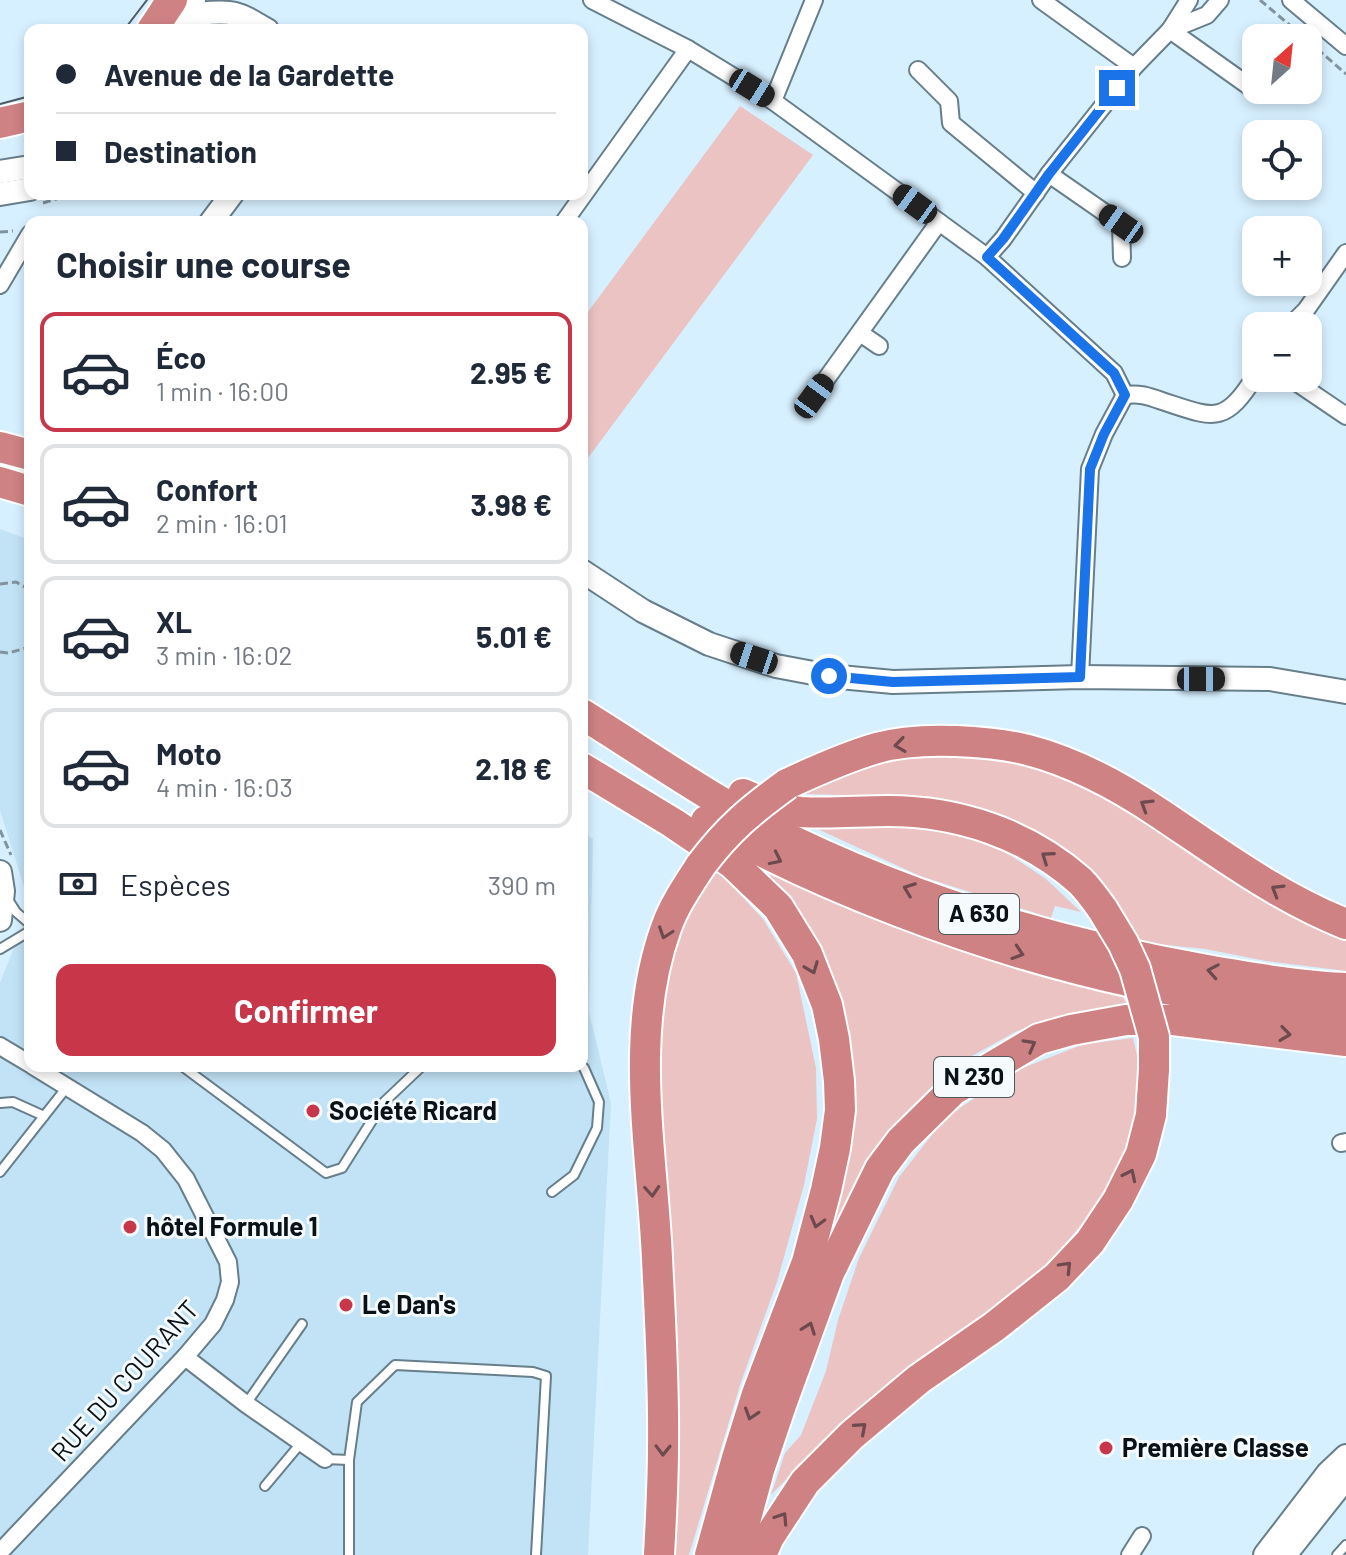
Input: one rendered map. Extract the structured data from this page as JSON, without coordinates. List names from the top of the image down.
{
  "streets": {
    "highway": ["A 630", "N 230"],
    "street": ["RUE DU COURANT"]
  },
  "places": [
    "Société Ricard",
    "hôtel Formule 1",
    "Le Dan's",
    "Première Classe"
  ],
  "north": "top right",
  "page": {
    "map_buttons": ["+", "−"],
    "banner": ["Avenue de la Gardette", "Destination"],
    "heading": "Choisir une course",
    "list": [
      {
        "name": "Éco",
        "note": "1 min · 16:00",
        "value": "2.95 €"
      },
      {
        "name": "Confort",
        "note": "2 min · 16:01",
        "value": "3.98 €"
      },
      {
        "name": "XL",
        "note": "3 min · 16:02",
        "value": "5.01 €"
      },
      {
        "name": "Moto",
        "note": "4 min · 16:03",
        "value": "2.18 €"
      }
    ],
    "pay": ["Espèces", "390 m"],
    "buttons": "Confirmer"
  }
}
